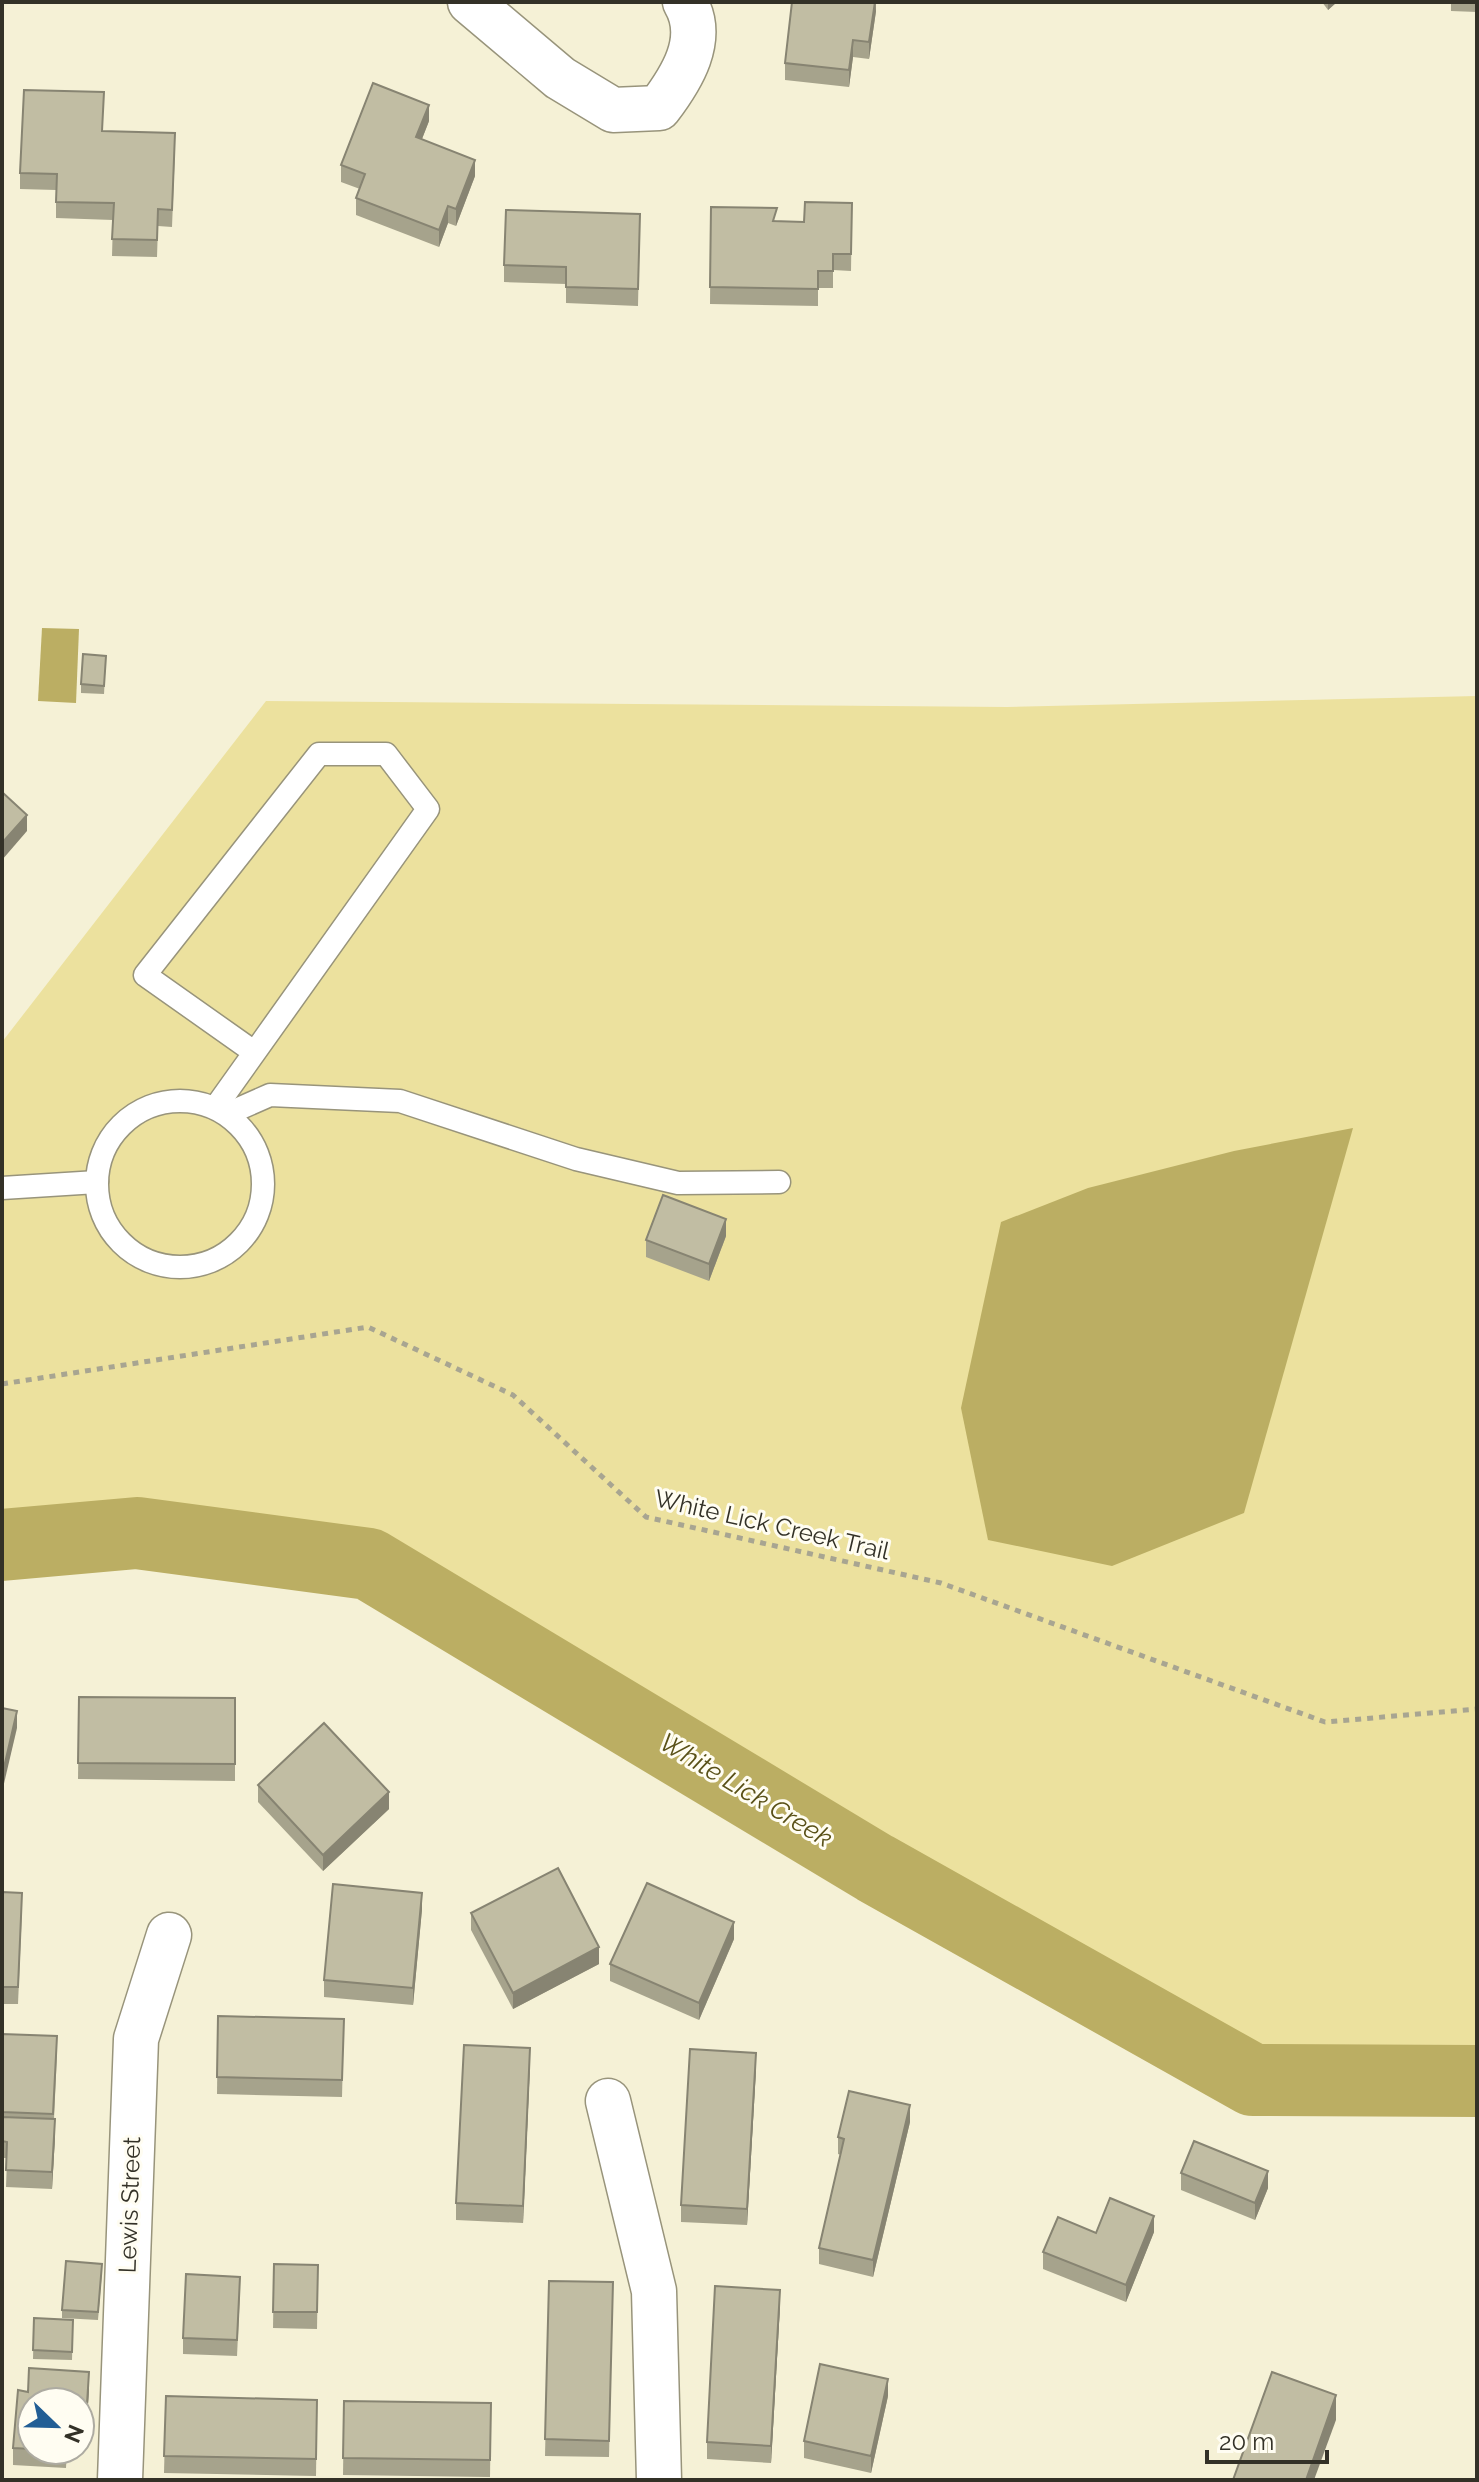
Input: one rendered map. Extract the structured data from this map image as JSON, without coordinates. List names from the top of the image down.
{
  "streets": {
    "street": ["Lewis Street"],
    "path": ["White Lick Creek Trail"]
  },
  "water": ["White Lick Creek"],
  "scale_bar": "20 m",
  "north": "bottom right"
}
